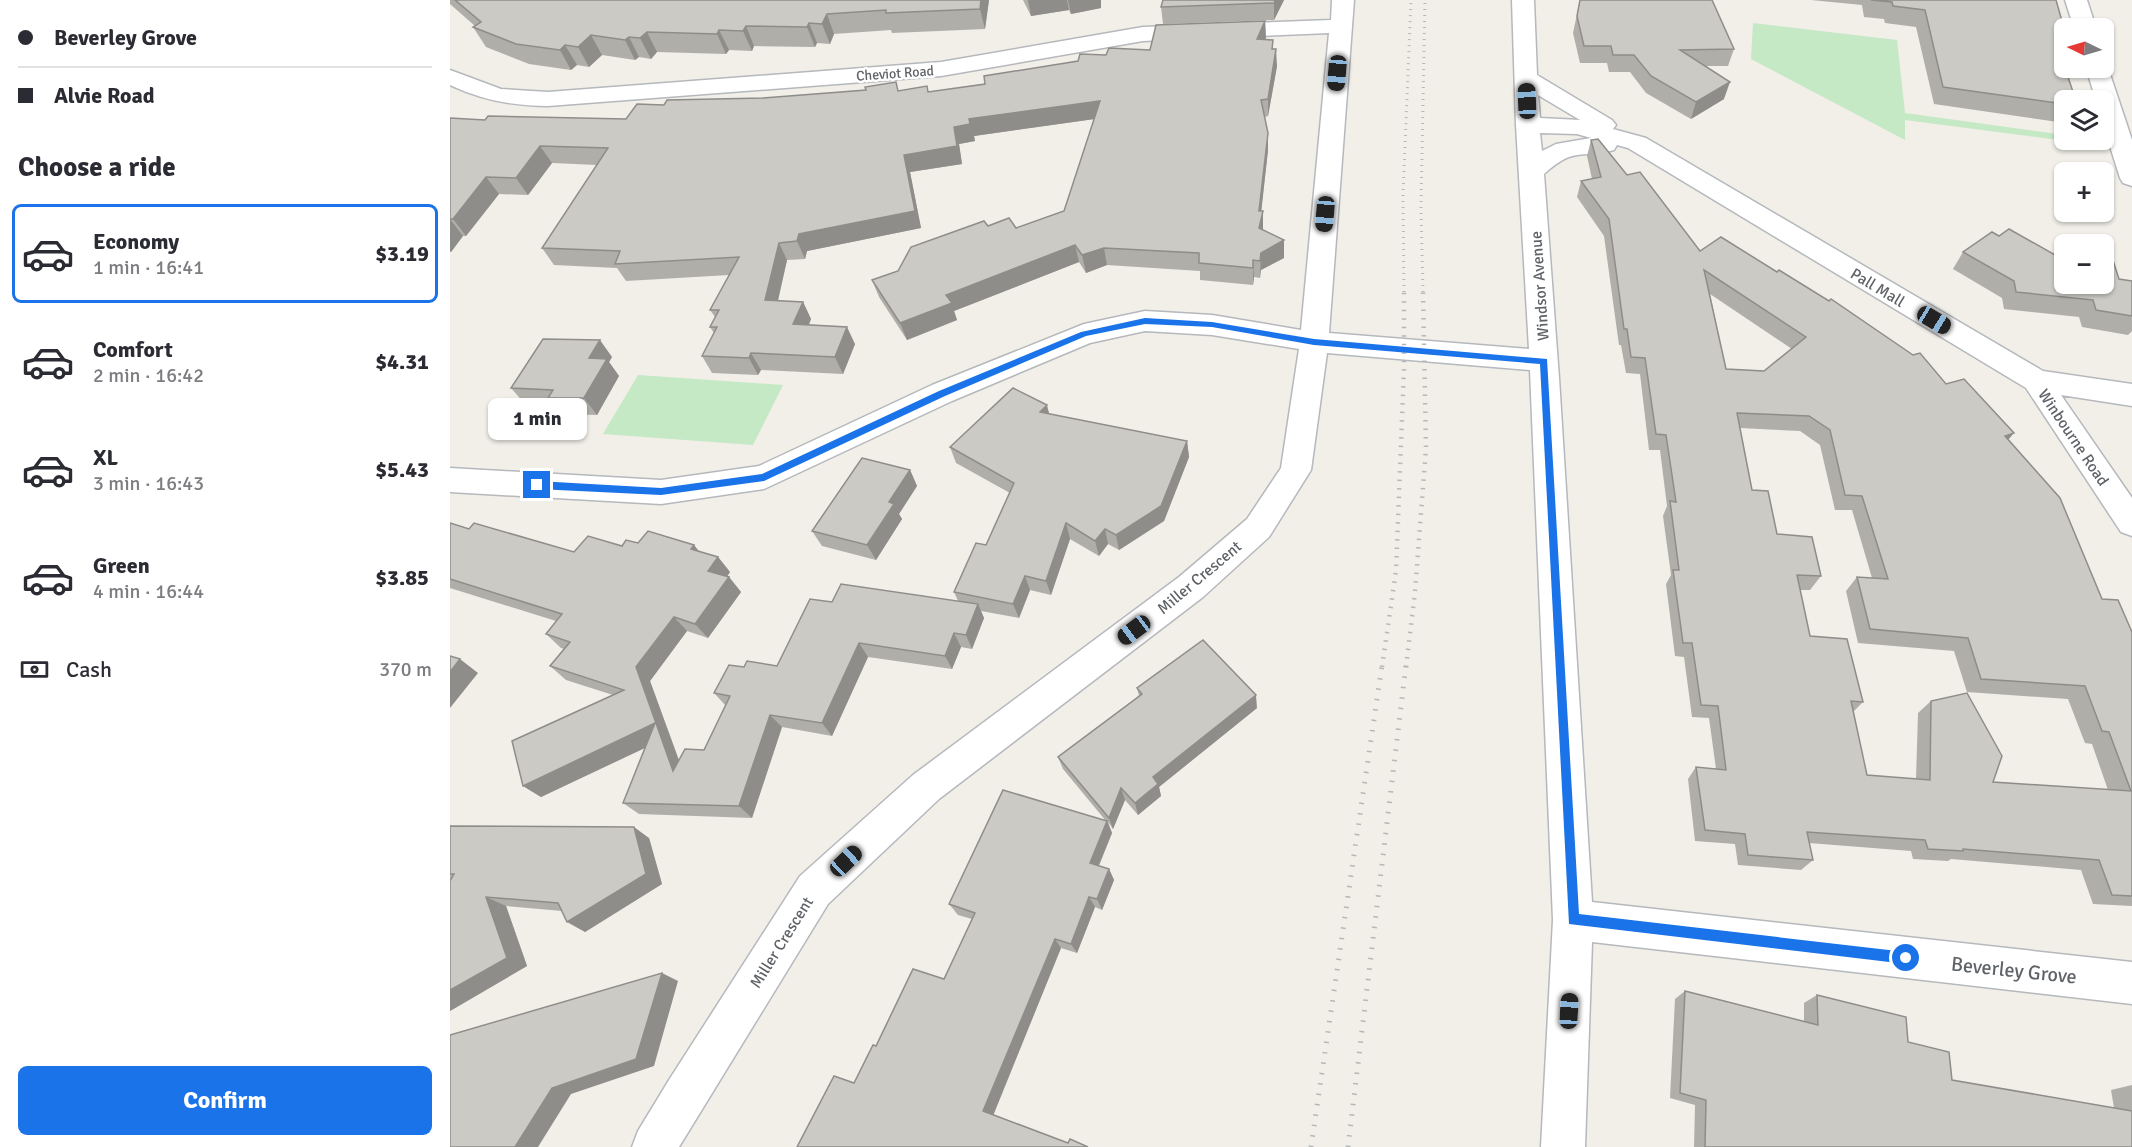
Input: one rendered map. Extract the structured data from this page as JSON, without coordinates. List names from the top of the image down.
{
  "streets": {
    "street": [
      "Cheviot Road",
      "Windsor Avenue",
      "Pall Mall",
      "Winbourne Road",
      "Miller Crescent",
      "Beverley Grove"
    ]
  },
  "crossings": [
    ["Cheviot Road", "Miller Crescent"],
    ["Windsor Avenue", "Pall Mall"],
    ["Windsor Avenue", "Beverley Grove"],
    ["Pall Mall", "Winbourne Road"]
  ],
  "north": "left",
  "page": {
    "banner": ["Beverley Grove", "Alvie Road"],
    "map_buttons": ["+", "−"],
    "heading": "Choose a ride",
    "list": [
      {
        "name": "Economy",
        "note": "1 min · 16:41",
        "value": "$3.19"
      },
      {
        "name": "Comfort",
        "note": "2 min · 16:42",
        "value": "$4.31"
      },
      {
        "name": "XL",
        "note": "3 min · 16:43",
        "value": "$5.43"
      },
      {
        "name": "Green",
        "note": "4 min · 16:44",
        "value": "$3.85"
      }
    ],
    "bubble": "1 min",
    "pay": ["Cash", "370 m"],
    "buttons": "Confirm"
  }
}
